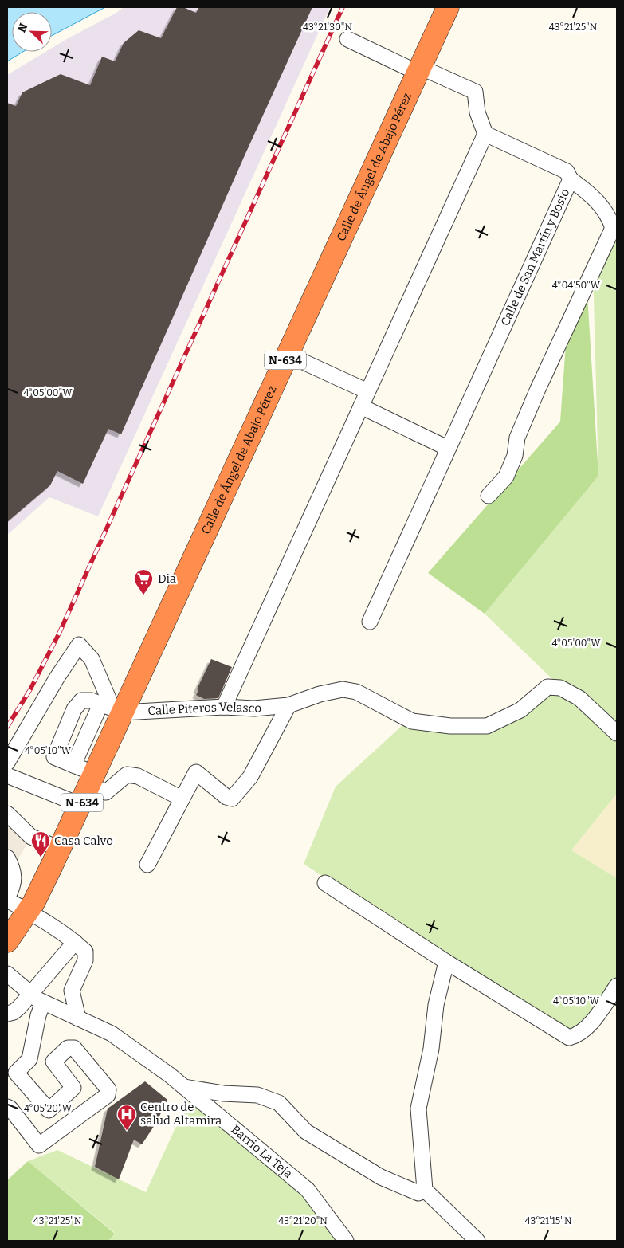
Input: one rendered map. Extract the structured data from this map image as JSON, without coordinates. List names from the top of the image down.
{
  "streets": {
    "highway": ["Calle de Ángel de Abajo Pérez", "N-634"],
    "street": ["Calle de San Martín y Bosio", "Calle Piteros Velasco", "Barrio La Teja"]
  },
  "crossings": [
    ["Calle de Ángel de Abajo Pérez", "N-634"],
    ["Calle de Ángel de Abajo Pérez", "Calle Piteros Velasco"]
  ],
  "places": {
    "supermarket": ["Dia"],
    "restaurant": ["Casa Calvo"],
    "hospital": ["Centro de salud Altamira"]
  },
  "north": "top left",
  "coordinates": [
    "43°21'25\"N",
    "43°21'30\"N",
    "4°04'50\"W",
    "4°05'00\"W",
    "4°05'10\"W",
    "4°05'20\"W",
    "43°21'20\"N",
    "43°21'15\"N"
  ]
}
